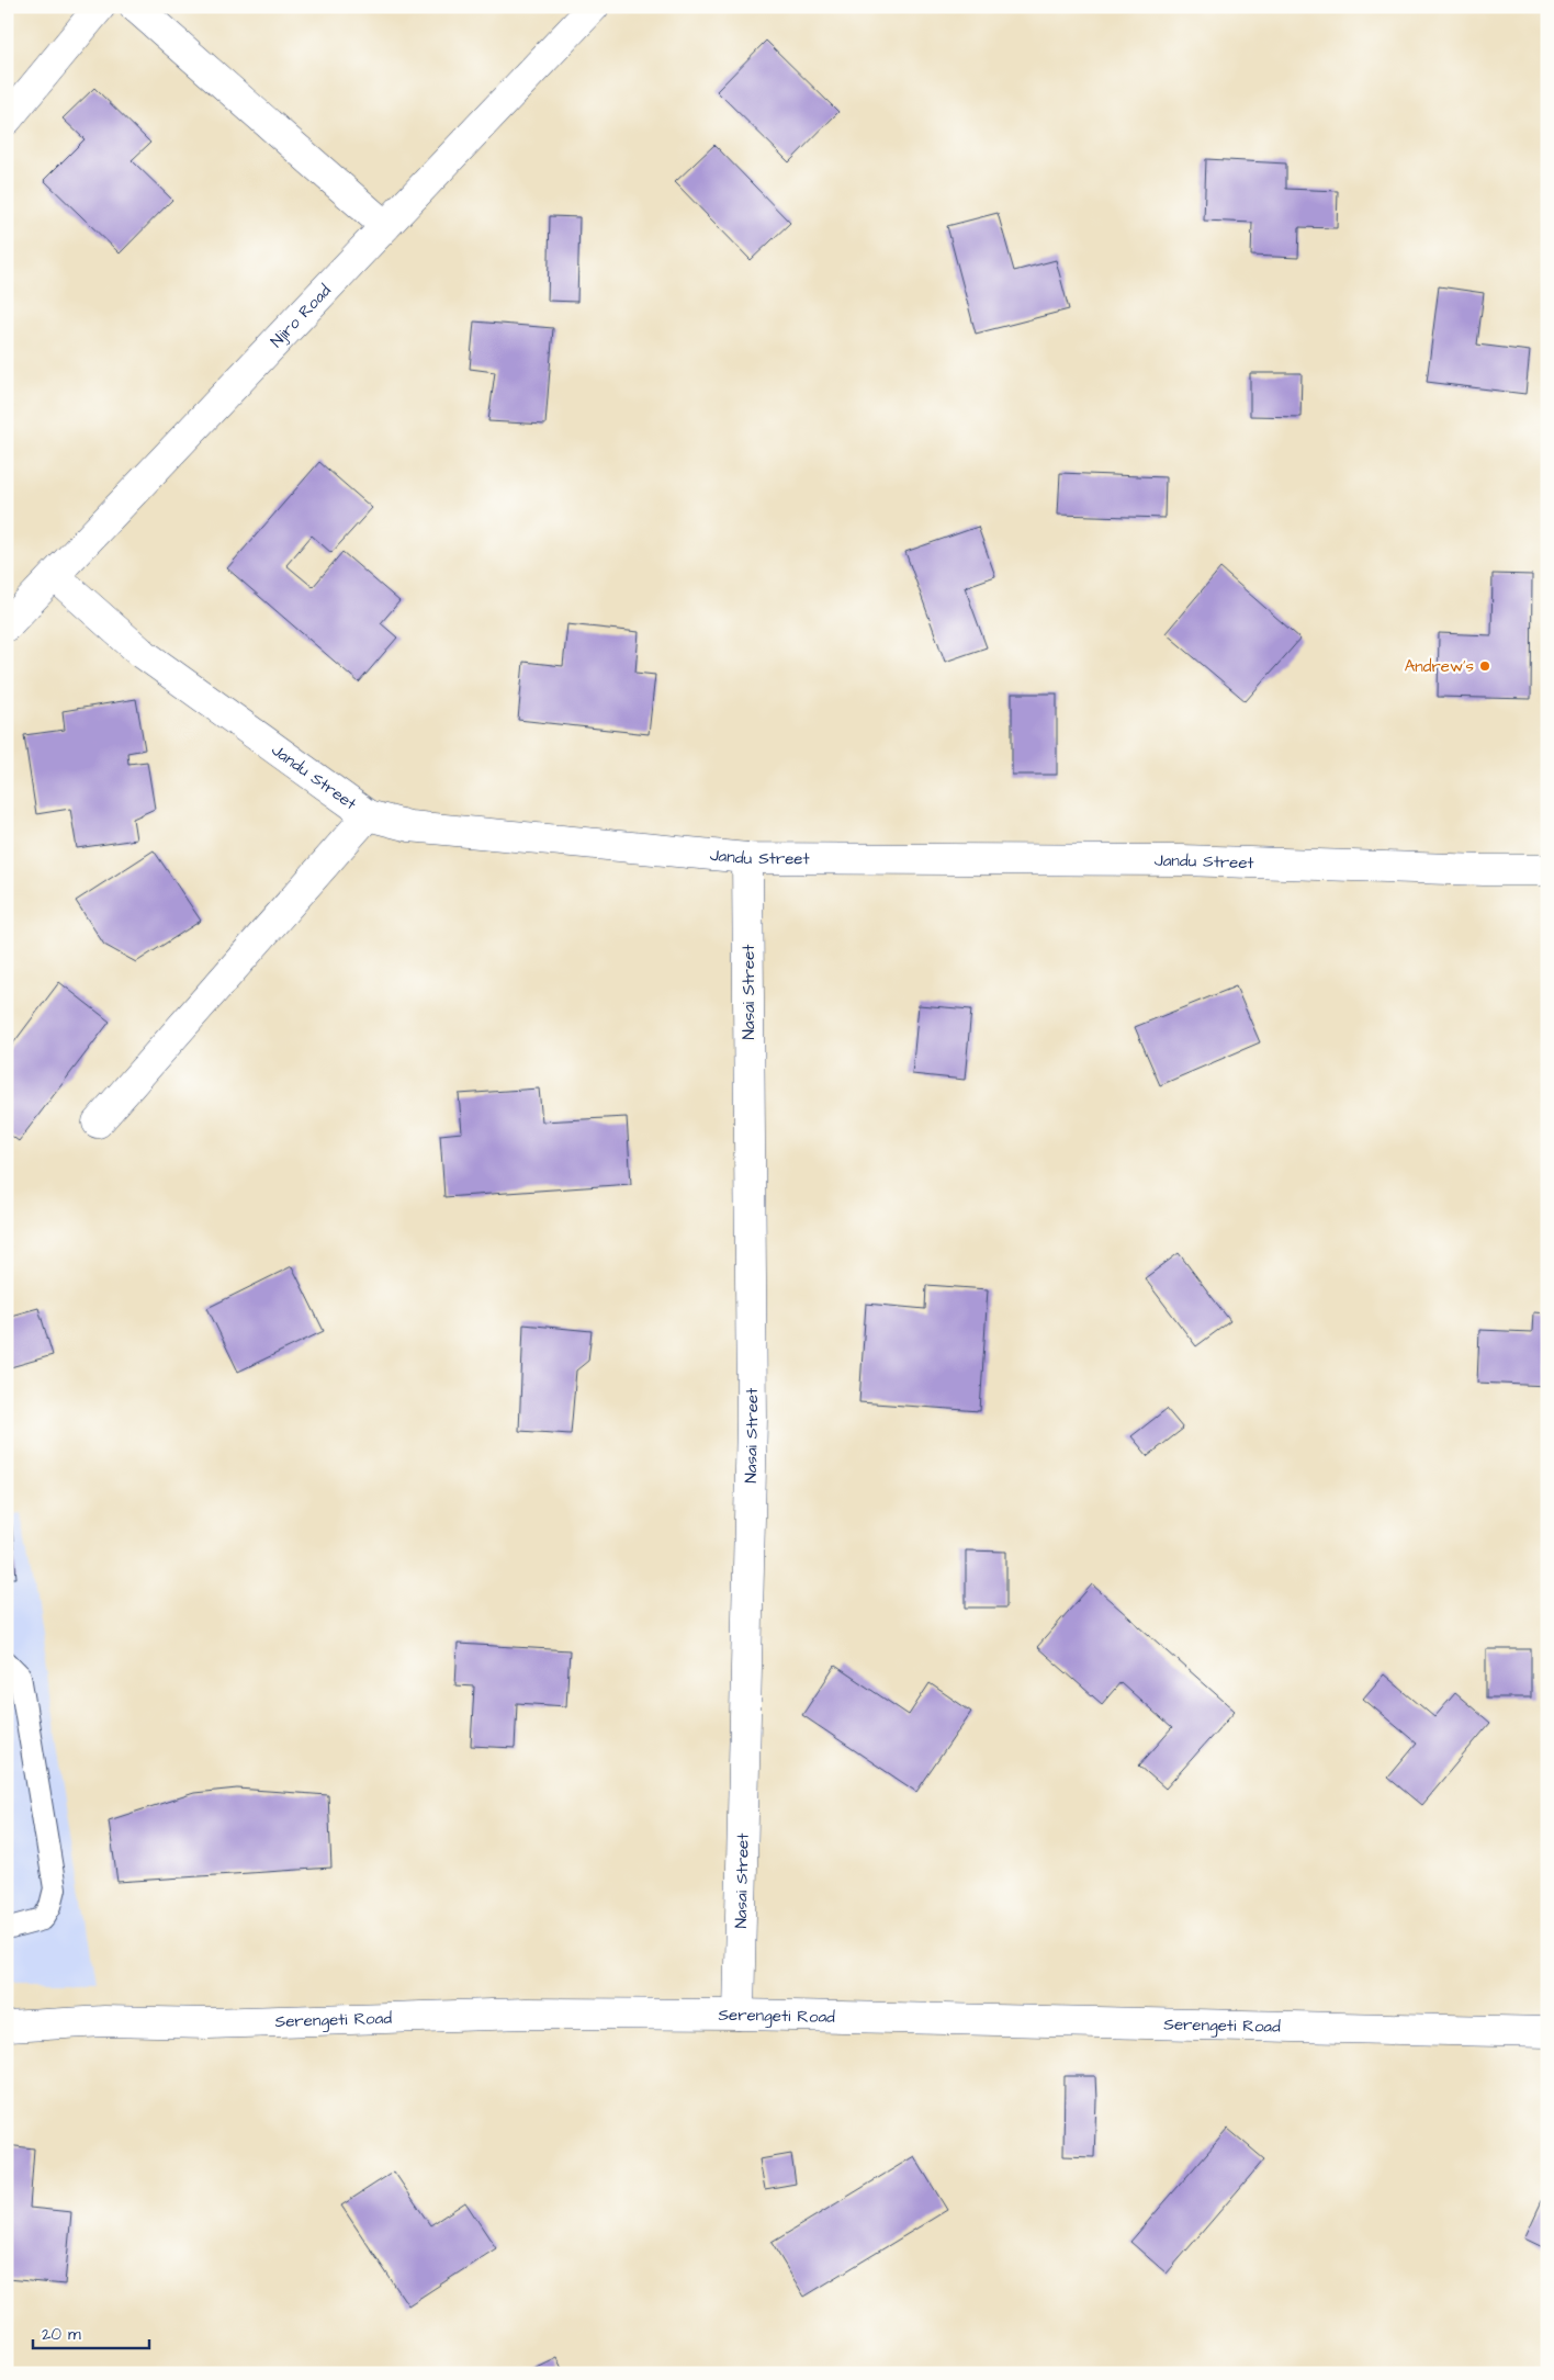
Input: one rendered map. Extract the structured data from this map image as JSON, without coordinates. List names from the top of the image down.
{
  "streets": {
    "street": [
      "Njiro Road",
      "Jandu Street",
      "Nasai Street",
      "Serengeti Road"
    ]
  },
  "crossings": [
    ["Njiro Road", "Jandu Street"],
    ["Jandu Street", "Nasai Street"],
    ["Nasai Street", "Serengeti Road"]
  ],
  "places": ["Andrew's"],
  "scale_bar": "20 m"
}
